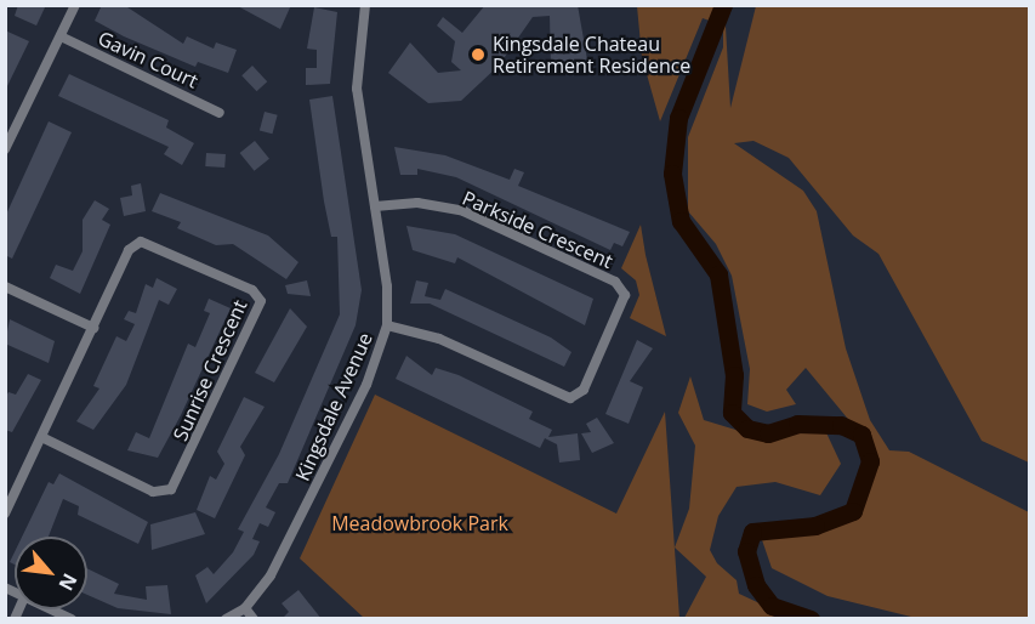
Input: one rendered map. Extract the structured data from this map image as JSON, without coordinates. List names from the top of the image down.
{
  "streets": {
    "street": [
      "Gavin Court",
      "Parkside Crescent",
      "Sunrise Crescent",
      "Kingsdale Avenue"
    ]
  },
  "crossings": [
    ["Parkside Crescent", "Kingsdale Avenue"]
  ],
  "parks": ["Meadowbrook Park"],
  "places": ["Kingsdale Chateau Retirement Residence"],
  "north": "bottom right"
}
